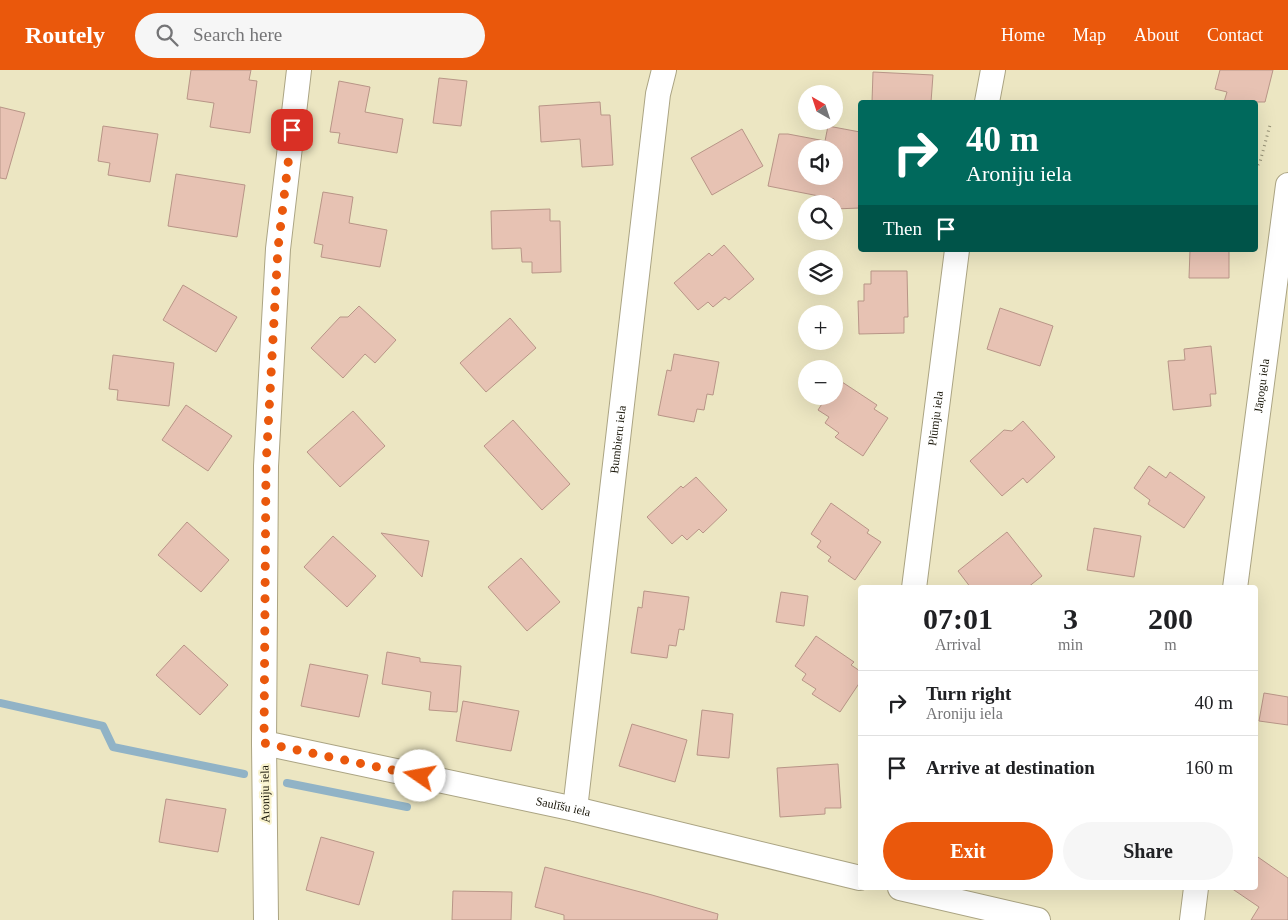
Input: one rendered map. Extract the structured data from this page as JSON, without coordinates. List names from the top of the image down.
{
  "streets": {
    "street": [
      "Jāņogu iela",
      "Plūmju iela",
      "Bumbieru iela",
      "Aroniju iela",
      "Saulīšu iela"
    ]
  },
  "crossings": [
    ["Bumbieru iela", "Saulīšu iela"],
    ["Aroniju iela", "Saulīšu iela"]
  ],
  "north": "top left",
  "page": {
    "header": "Routely",
    "search": "Search here",
    "nav": [
      "Home",
      "Map",
      "About",
      "Contact"
    ],
    "map_buttons": ["+", "−"],
    "turn": ["40 m", "Aroniju iela"],
    "then": "Then",
    "eta": [
      "07:01",
      "Arrival",
      "3",
      "min",
      "200",
      "m"
    ],
    "list": [
      {
        "name": "Turn right",
        "note": "Aroniju iela",
        "value": "40 m"
      },
      {
        "name": "Arrive at destination",
        "value": "160 m"
      }
    ],
    "buttons": ["Exit", "Share"]
  }
}
